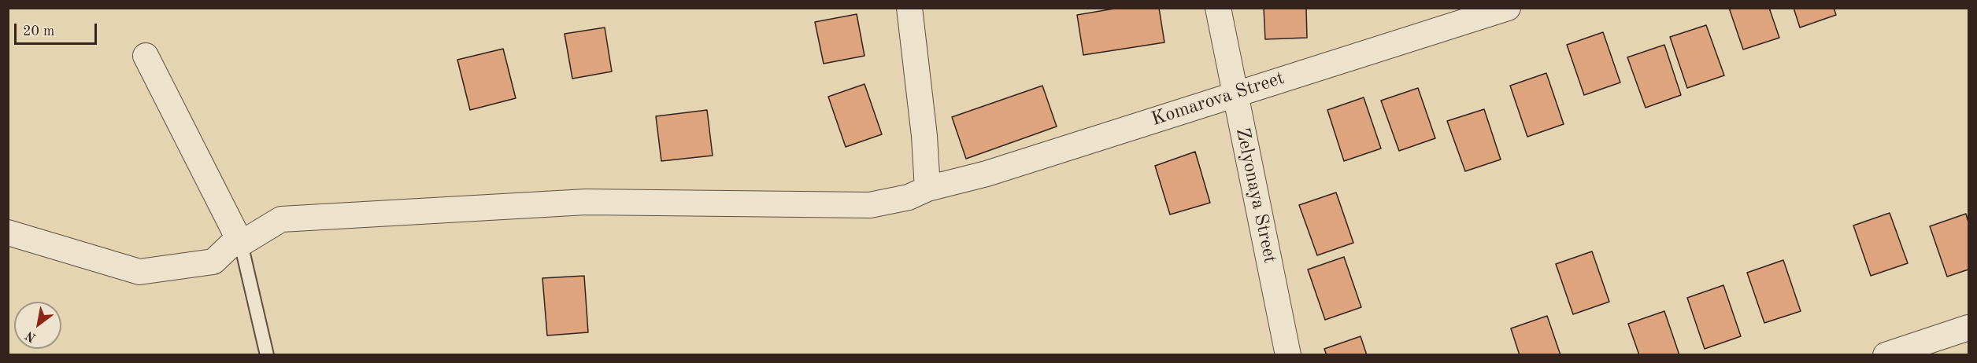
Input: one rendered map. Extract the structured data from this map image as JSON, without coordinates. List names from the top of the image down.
{
  "streets": {
    "street": ["Komarova Street", "Zelyonaya Street"]
  },
  "crossings": [
    ["Komarova Street", "Zelyonaya Street"]
  ],
  "scale_bar": "20 m",
  "north": "bottom left"
}
